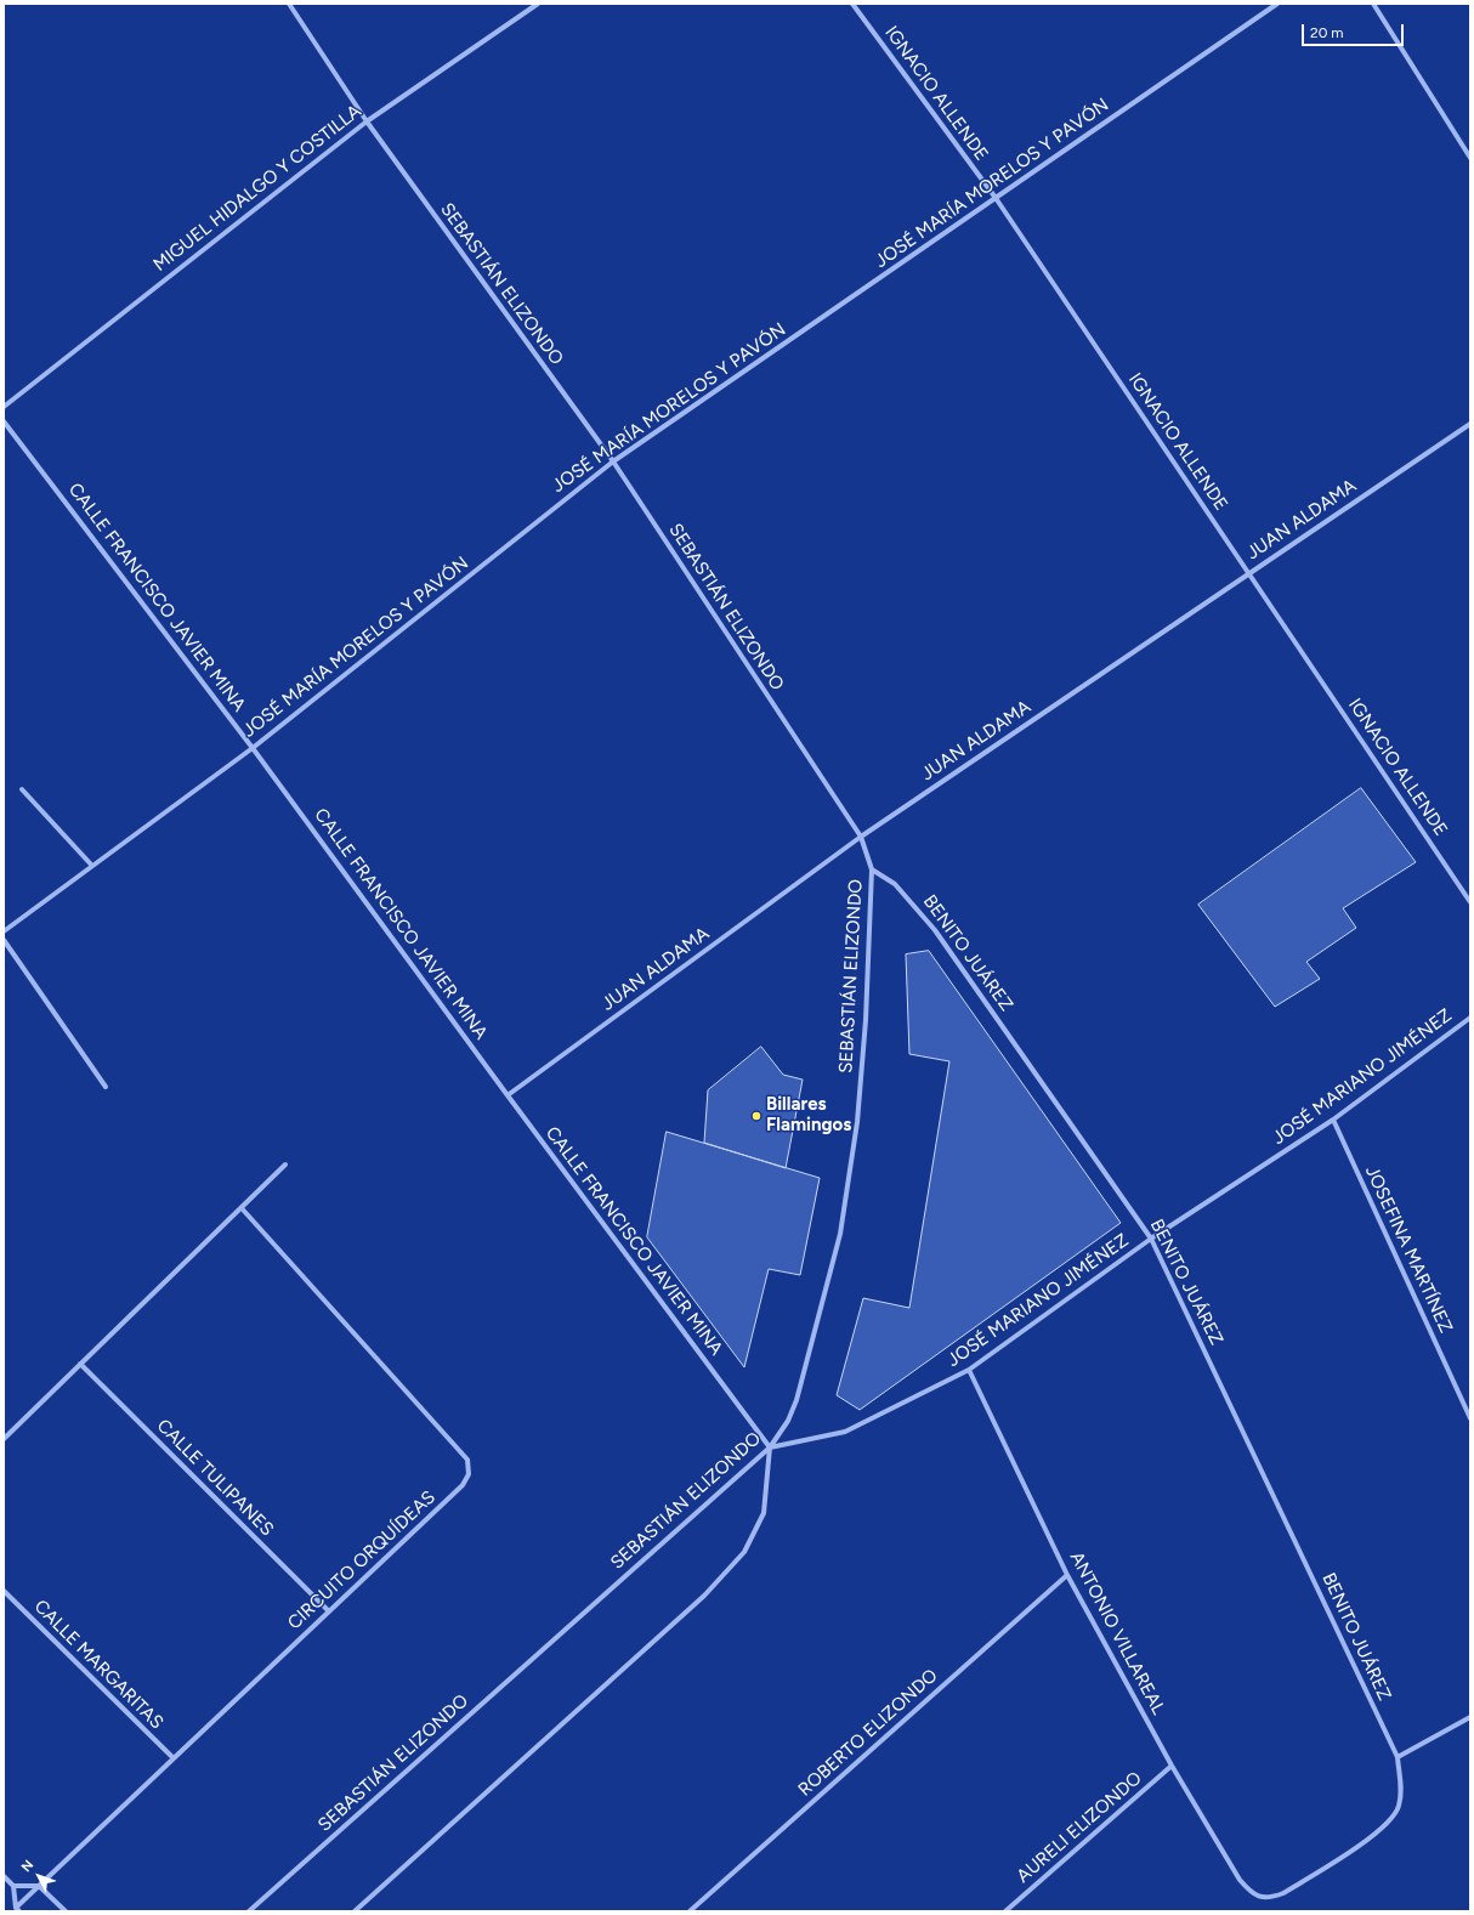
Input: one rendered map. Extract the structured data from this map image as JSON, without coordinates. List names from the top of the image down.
{
  "streets": {
    "street": [
      "IGNACIO ALLENDE",
      "JOSÉ MARÍA MORELOS Y PAVÓN",
      "MIGUEL HIDALGO Y COSTILLA",
      "SEBASTIÁN ELIZONDO",
      "JUAN ALDAMA",
      "CALLE FRANCISCO JAVIER MINA",
      "BENITO JUÁREZ",
      "JOSÉ MARIANO JIMÉNEZ",
      "JOSEFINA MARTÍNEZ",
      "CALLE TULIPANES",
      "CIRCUITO ORQUÍDEAS",
      "ANTONIO VILLAREAL",
      "CALLE MARGARITAS",
      "ROBERTO ELIZONDO",
      "AURELI ELIZONDO"
    ]
  },
  "crossings": [
    ["IGNACIO ALLENDE", "JOSÉ MARÍA MORELOS Y PAVÓN"],
    ["IGNACIO ALLENDE", "JUAN ALDAMA"],
    ["JOSÉ MARÍA MORELOS Y PAVÓN", "SEBASTIÁN ELIZONDO"],
    ["JOSÉ MARÍA MORELOS Y PAVÓN", "CALLE FRANCISCO JAVIER MINA"],
    ["MIGUEL HIDALGO Y COSTILLA", "SEBASTIÁN ELIZONDO"],
    ["SEBASTIÁN ELIZONDO", "JUAN ALDAMA"],
    ["SEBASTIÁN ELIZONDO", "CALLE FRANCISCO JAVIER MINA"],
    ["SEBASTIÁN ELIZONDO", "BENITO JUÁREZ"],
    ["SEBASTIÁN ELIZONDO", "JOSÉ MARIANO JIMÉNEZ"],
    ["JUAN ALDAMA", "CALLE FRANCISCO JAVIER MINA"],
    ["CALLE FRANCISCO JAVIER MINA", "JOSÉ MARIANO JIMÉNEZ"],
    ["BENITO JUÁREZ", "JOSÉ MARIANO JIMÉNEZ"],
    ["BENITO JUÁREZ", "ANTONIO VILLAREAL"],
    ["JOSÉ MARIANO JIMÉNEZ", "JOSEFINA MARTÍNEZ"],
    ["JOSÉ MARIANO JIMÉNEZ", "ANTONIO VILLAREAL"],
    ["CALLE TULIPANES", "CIRCUITO ORQUÍDEAS"],
    ["CIRCUITO ORQUÍDEAS", "CALLE MARGARITAS"],
    ["ANTONIO VILLAREAL", "ROBERTO ELIZONDO"],
    ["ANTONIO VILLAREAL", "AURELI ELIZONDO"]
  ],
  "places": ["Billares Flamingos"],
  "scale_bar": "20 m",
  "north": "top left"
}
